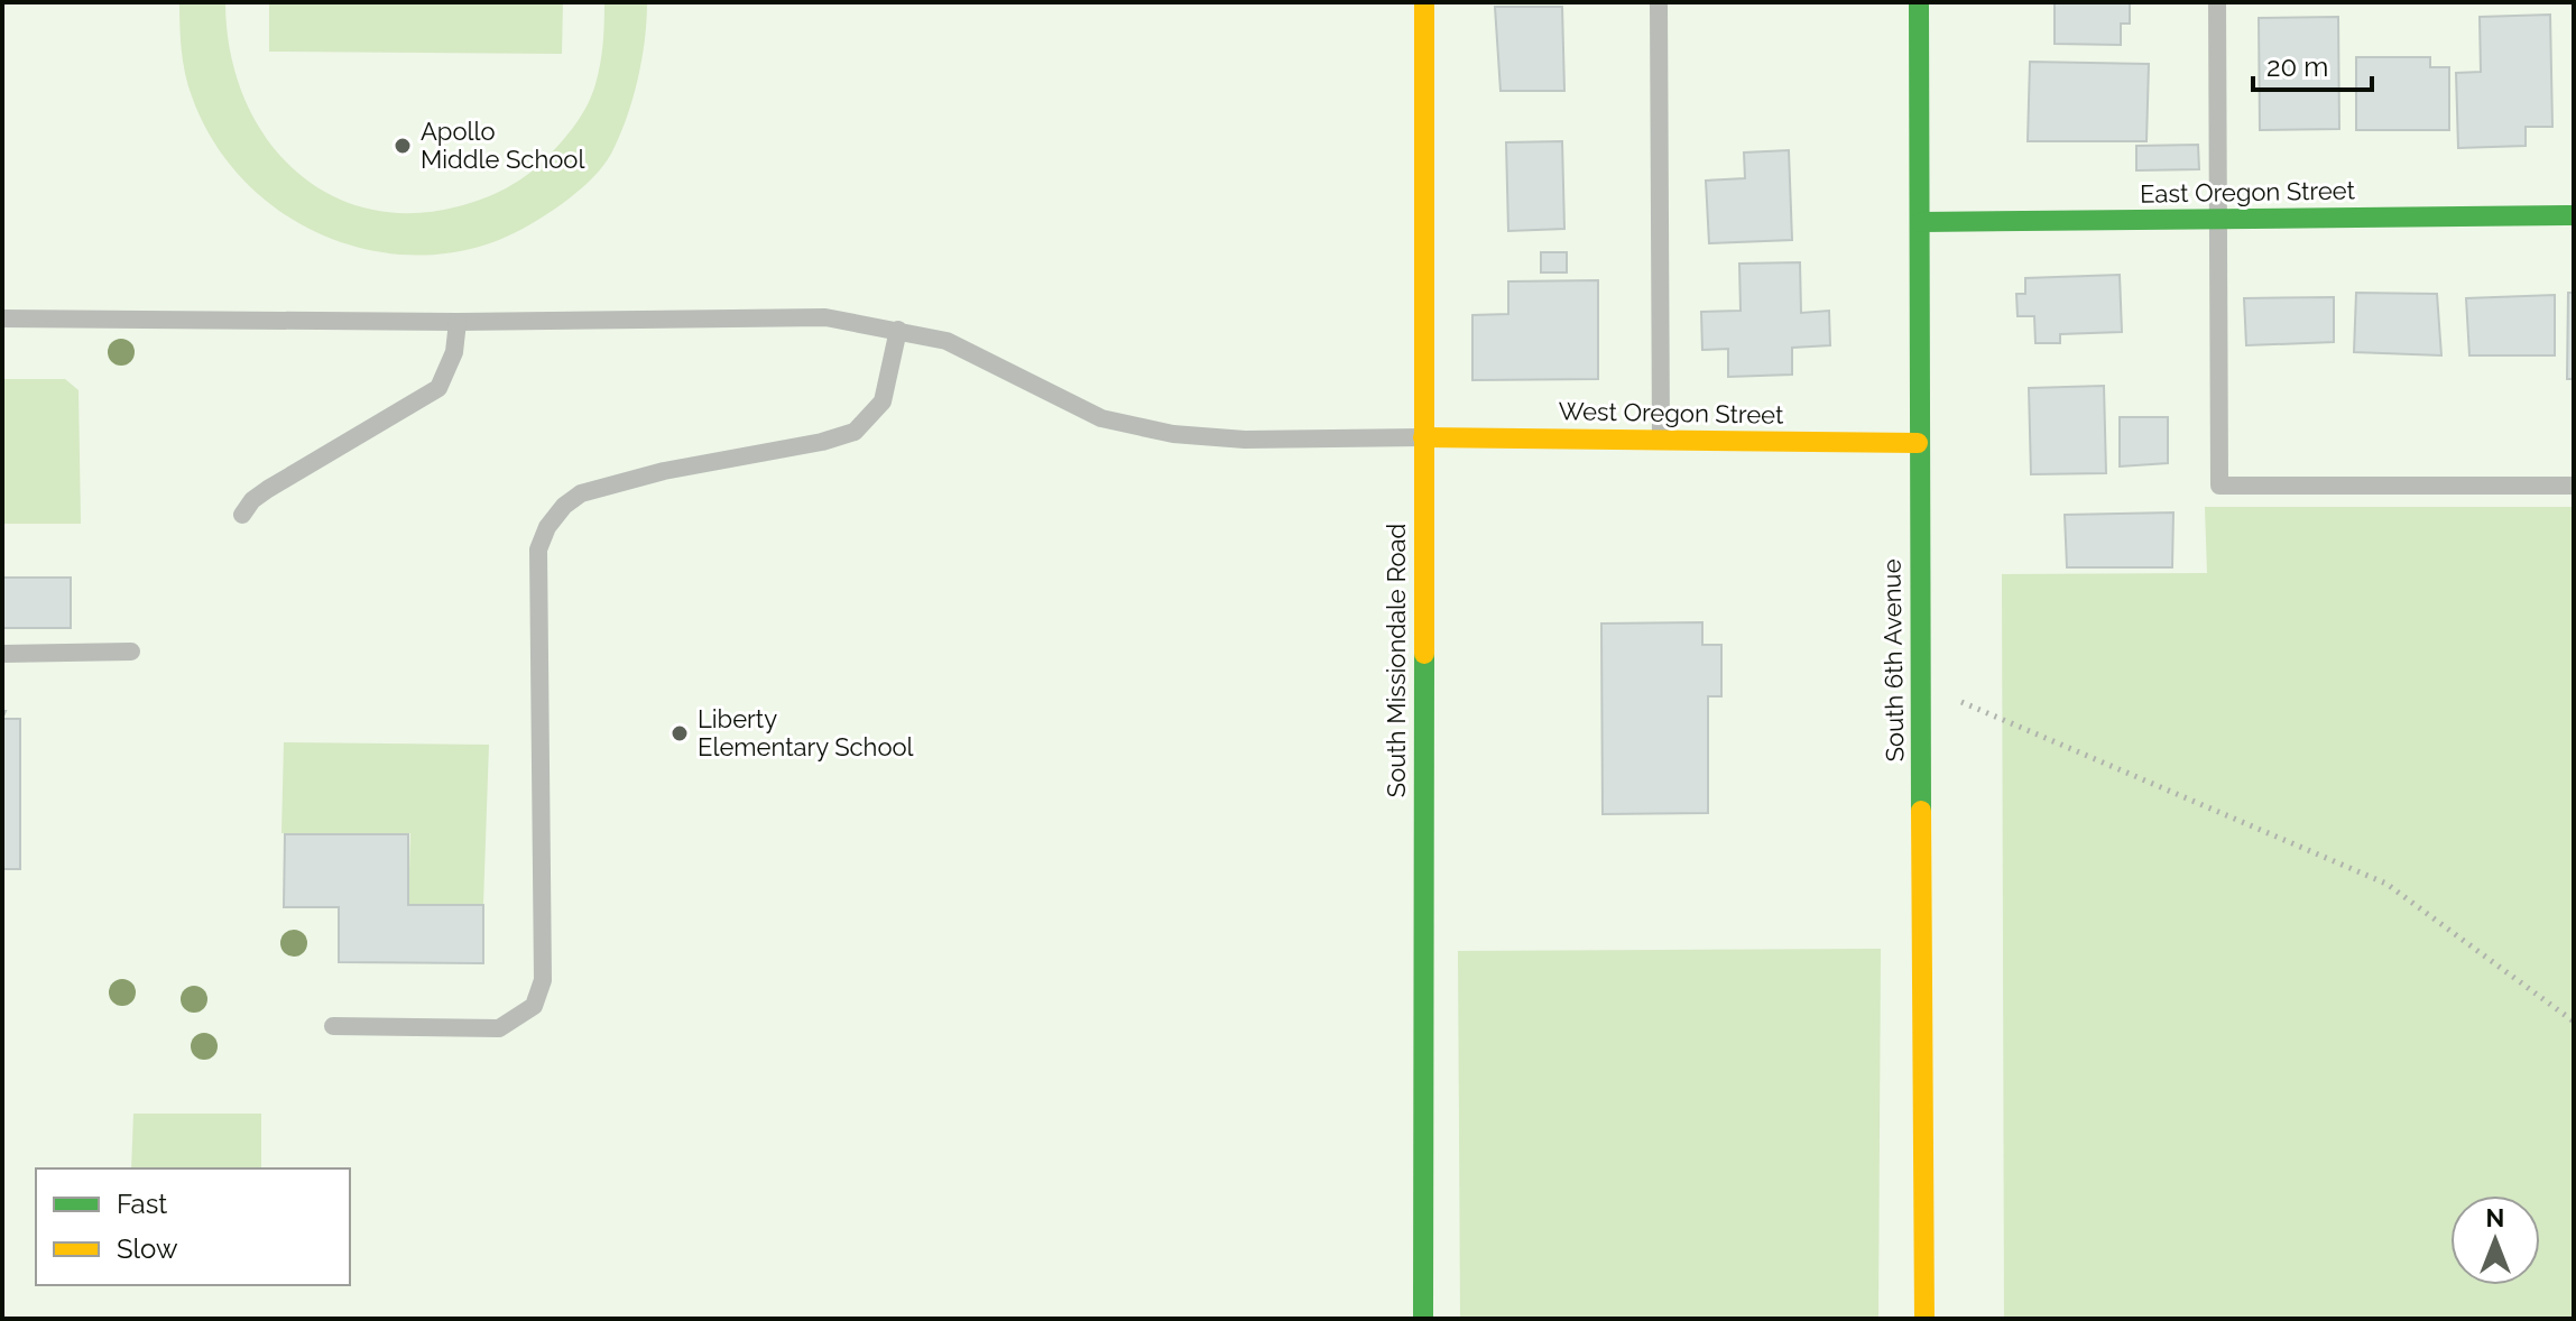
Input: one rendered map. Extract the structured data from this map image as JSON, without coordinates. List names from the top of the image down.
{
  "streets": {
    "street": [
      "East Oregon Street",
      "West Oregon Street",
      "South Missiondale Road",
      "South 6th Avenue"
    ]
  },
  "crossings": [
    ["East Oregon Street", "South 6th Avenue"],
    ["West Oregon Street", "South Missiondale Road"],
    ["West Oregon Street", "South 6th Avenue"]
  ],
  "places": ["Apollo Middle School", "Liberty Elementary School"],
  "legend": ["Fast", "Slow"],
  "scale_bar": "20 m",
  "north": "top"
}
